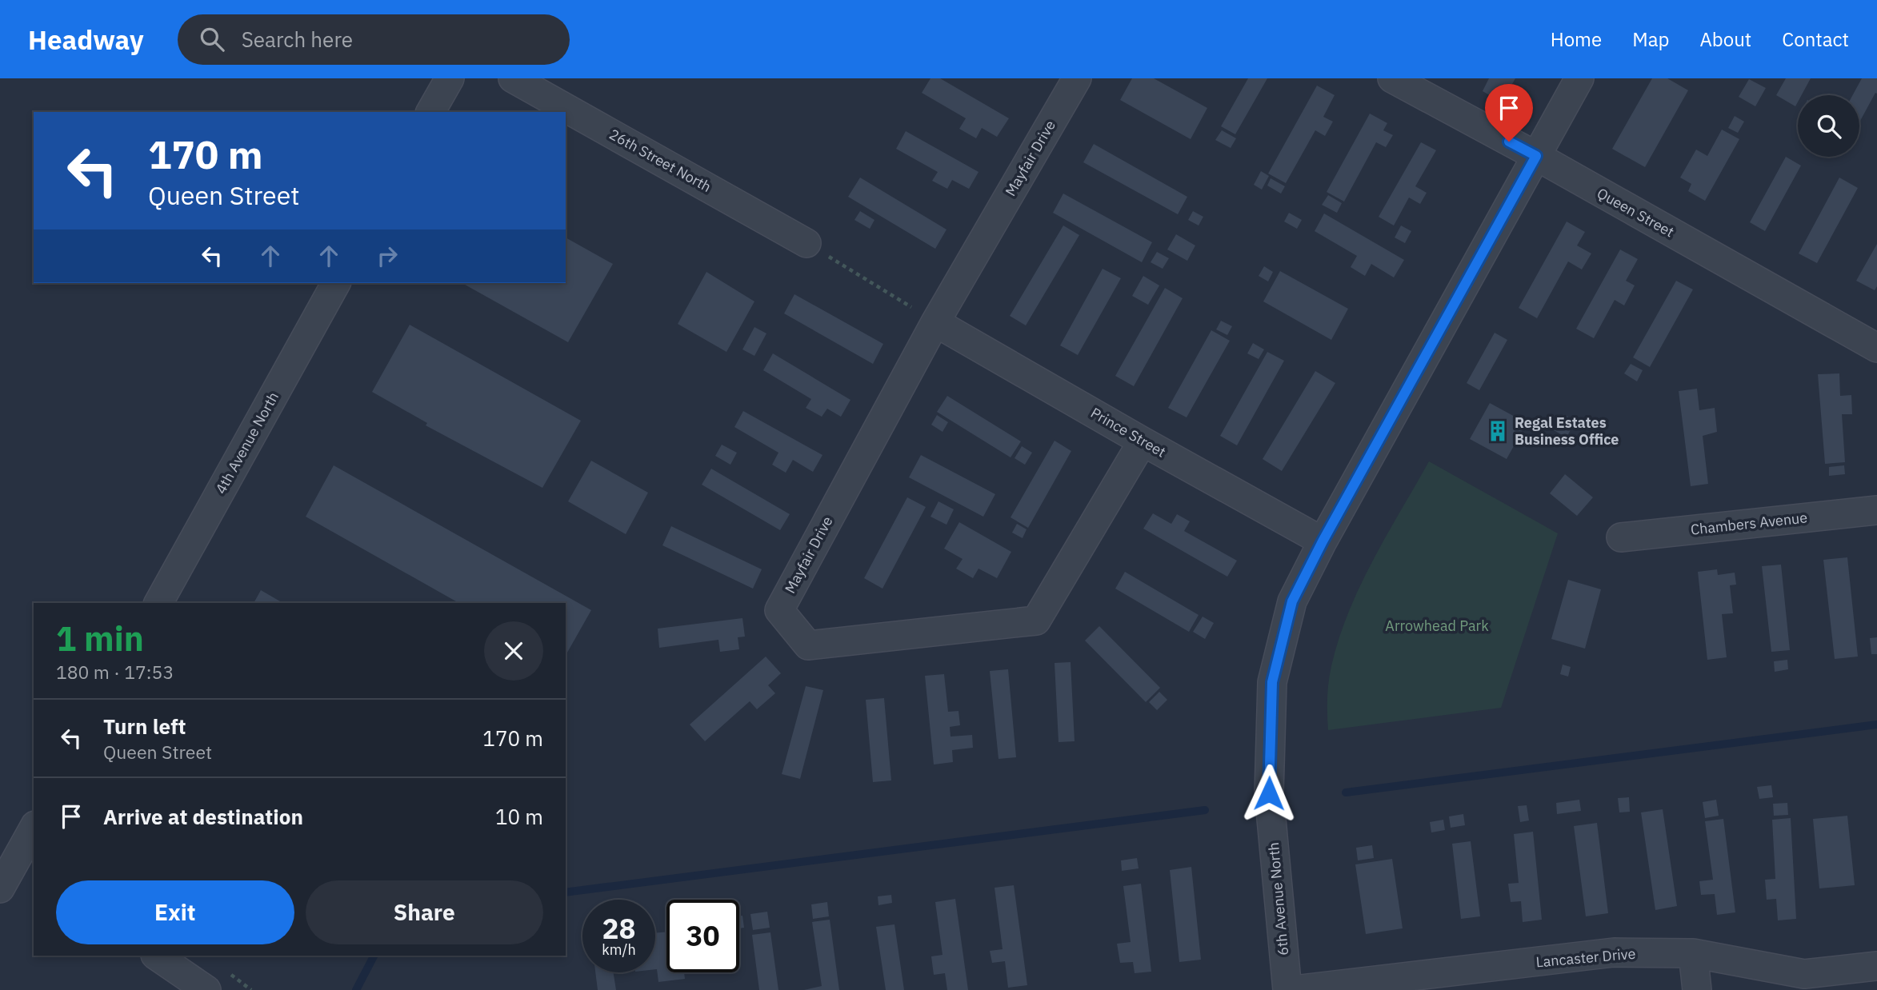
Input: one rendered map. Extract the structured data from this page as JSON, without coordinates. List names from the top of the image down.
{
  "streets": {
    "street": [
      "Mayfair Drive",
      "26th Street North",
      "Queen Street",
      "Prince Street",
      "4th Avenue North",
      "Chambers Avenue",
      "6th Avenue North",
      "Lancaster Drive"
    ]
  },
  "crossings": [
    ["Mayfair Drive", "Prince Street"],
    ["Queen Street", "6th Avenue North"],
    ["Prince Street", "6th Avenue North"]
  ],
  "parks": ["Arrowhead Park"],
  "places": {
    "building": ["Regal Estates Business Office"]
  },
  "page": {
    "header": "Headway",
    "search": "Search here",
    "nav": [
      "Home",
      "Map",
      "About",
      "Contact"
    ],
    "turn": ["170 m", "Queen Street"],
    "heading": ["1 min", "180 m · 17:53"],
    "list": [
      {
        "name": "Turn left",
        "note": "Queen Street",
        "value": "170 m"
      },
      {
        "name": "Arrive at destination",
        "value": "10 m"
      }
    ],
    "buttons": ["Exit", "Share"],
    "speed": "28 km/h",
    "limit": "30"
  }
}
